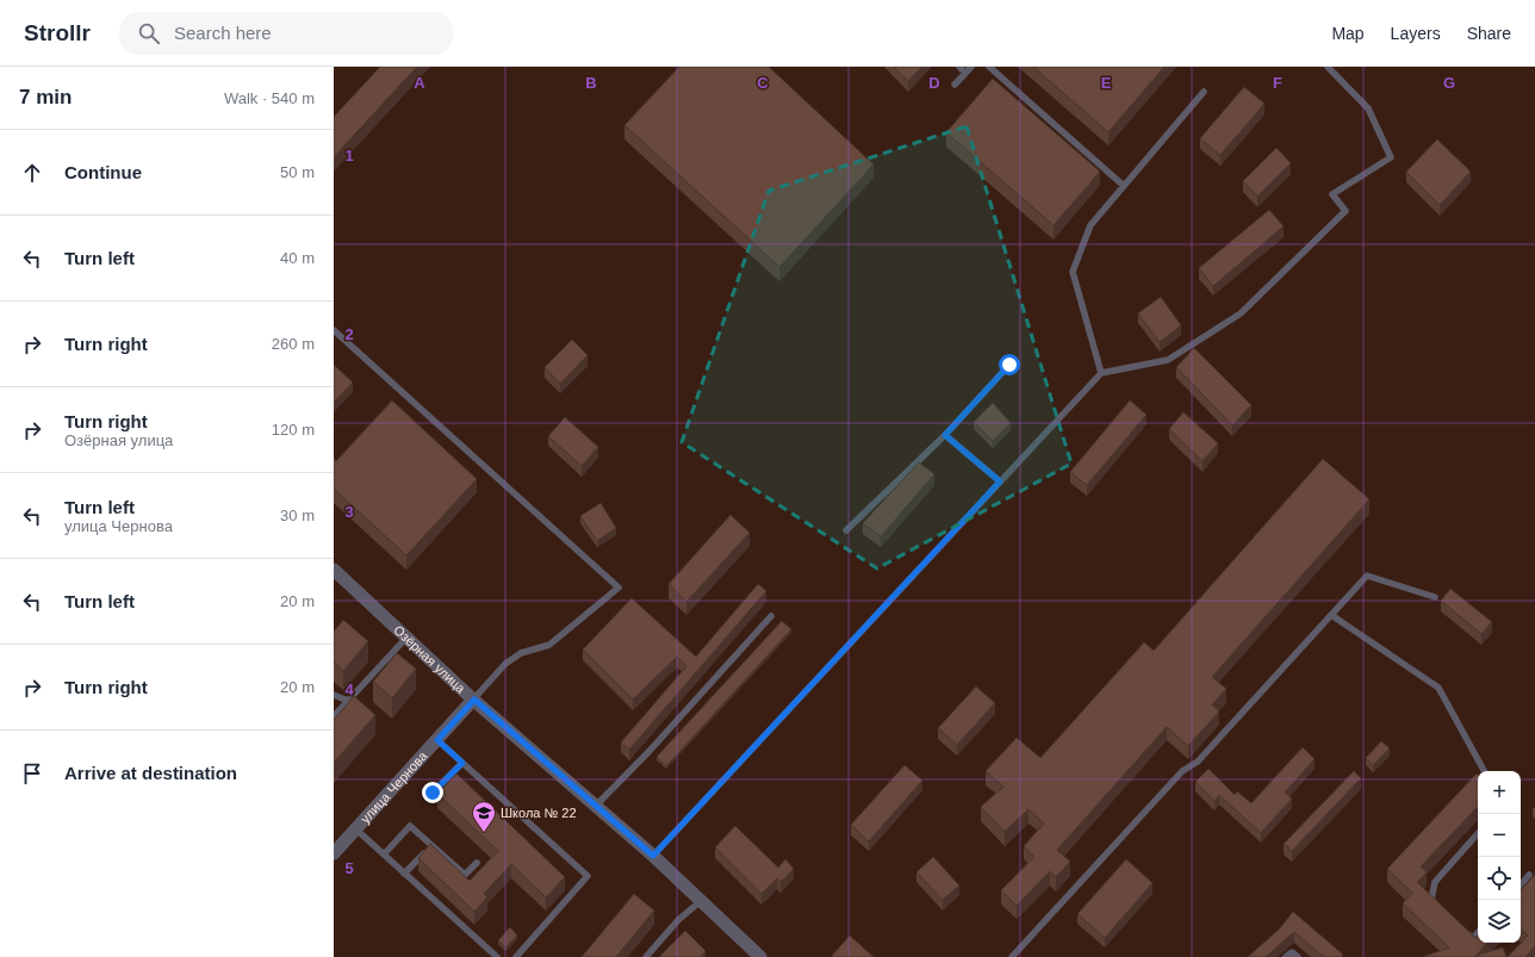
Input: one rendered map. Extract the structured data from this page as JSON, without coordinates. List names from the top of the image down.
{
  "streets": {
    "street": ["Озёрная улица", "улица Чернова"]
  },
  "crossings": [
    ["Озёрная улица", "улица Чернова"]
  ],
  "places": {
    "school or university": ["Школа № 22"]
  },
  "page": {
    "header": "Strollr",
    "search": "Search here",
    "nav": ["Map", "Layers", "Share"],
    "heading": ["7 min", "Walk · 540 m"],
    "list": [
      ["Continue", "50 m"],
      ["Turn left", "40 m"],
      ["Turn right", "260 m"],
      ["Turn right", "Озёрная улица", "120 m"],
      ["Turn left", "улица Чернова", "30 m"],
      ["Turn left", "20 m"],
      ["Turn right", "20 m"],
      "Arrive at destination"
    ],
    "map_buttons": ["+", "−"]
  },
  "grid": {
    "columns": [
      "A",
      "B",
      "C",
      "D",
      "E",
      "F",
      "G"
    ],
    "rows": [
      "1",
      "2",
      "3",
      "4",
      "5"
    ]
  }
}
